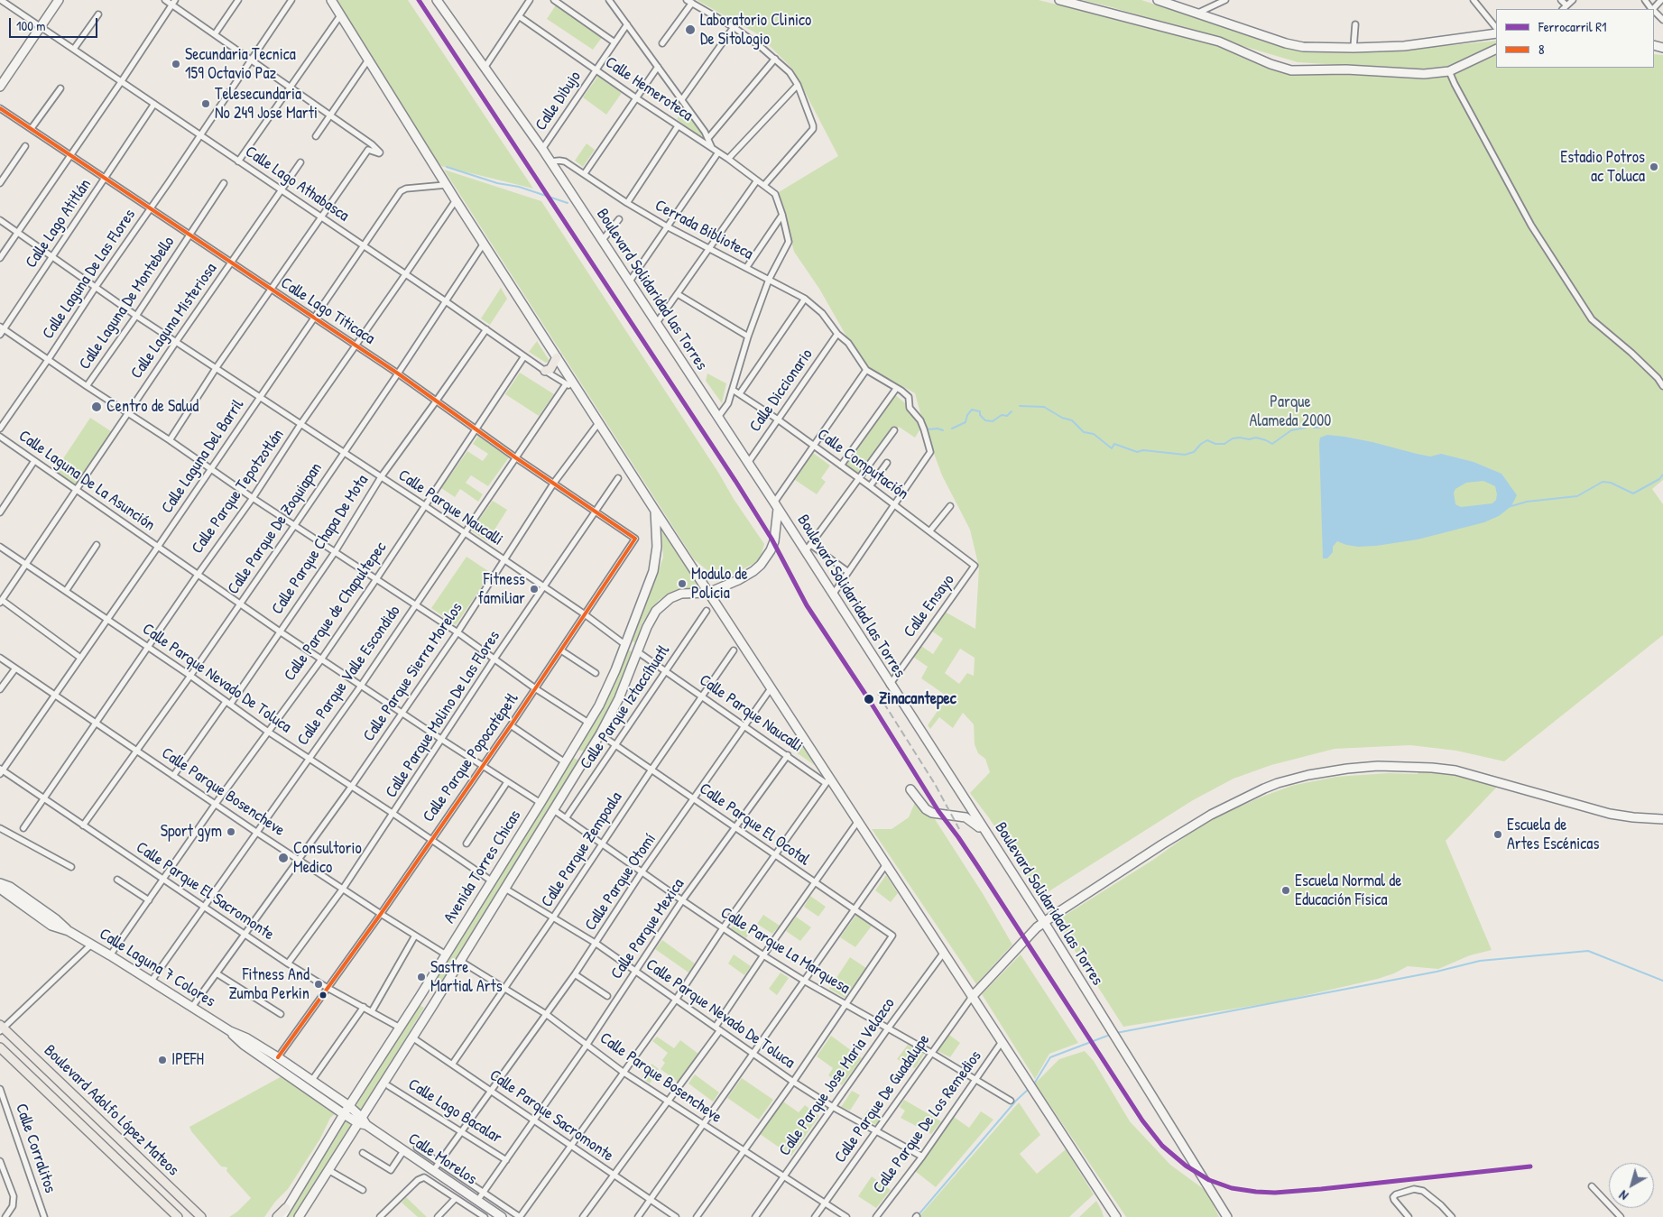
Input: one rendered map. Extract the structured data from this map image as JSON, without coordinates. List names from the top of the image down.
{
  "streets": {
    "main road": [
      "Boulevard Solidaridad las Torres",
      "Avenida Torres Chicas",
      "Calle Laguna 7 Colores",
      "Boulevard Adolfo López Mateos",
      "Calle Morelos"
    ],
    "street": [
      "Calle Hemeroteca",
      "Calle Dibujo",
      "Calle Lago Athabasca",
      "Calle Lago Atitlán",
      "Cerrada Biblioteca",
      "Calle Laguna De Las Flores",
      "Calle Laguna De Montebello",
      "Calle Lago Titicaca",
      "Calle Laguna Misteriosa",
      "Calle Diccionario",
      "Calle Laguna Del Barril",
      "Calle Computación",
      "Calle Laguna De La Asunción",
      "Calle Parque Tepotzotlán",
      "Calle Parque Naucalli",
      "Calle Parque De Zoquiapan",
      "Calle Parque Chapa De Mota",
      "Calle Ensayo",
      "Calle Parque de Chapultepec",
      "Calle Parque Sierra Morelos",
      "Calle Parque Valle Escondido",
      "Calle Parque Nevado De Toluca",
      "Calle Parque Iztaccíhuatl",
      "Calle Parque Molino De Las Flores",
      "Calle Parque Popocatépetl",
      "Calle Parque Bosencheve",
      "Calle Parque El Ocotal",
      "Calle Parque Zempoala",
      "Calle Parque Otomí",
      "Calle Parque El Sacromonte",
      "Calle Parque Mexica",
      "Calle Parque La Marquesa",
      "Calle Parque Jose Maria Velazco",
      "Calle Parque De Guadalupe",
      "Calle Lago Bacalar",
      "Calle Parque Sacromonte",
      "Calle Parque De Los Remedios",
      "Calle Corralitos"
    ]
  },
  "crossings": [
    ["Calle Hemeroteca", "Calle Dibujo"],
    ["Calle Dibujo", "Boulevard Solidaridad las Torres"],
    ["Calle Lago Athabasca", "Calle Lago Atitlán"],
    ["Calle Lago Athabasca", "Calle Laguna De Las Flores"],
    ["Calle Lago Athabasca", "Calle Laguna Misteriosa"],
    ["Calle Lago Athabasca", "Calle Laguna Del Barril"],
    ["Calle Lago Athabasca", "Calle Parque Tepotzotlán"],
    ["Calle Lago Athabasca", "Calle Parque De Zoquiapan"],
    ["Calle Lago Athabasca", "Calle Parque Chapa De Mota"],
    ["Calle Lago Athabasca", "Calle Parque de Chapultepec"],
    ["Calle Lago Athabasca", "Calle Parque Valle Escondido"],
    ["Calle Lago Atitlán", "Calle Lago Titicaca"],
    ["Calle Lago Atitlán", "Calle Parque Naucalli"],
    ["Cerrada Biblioteca", "Boulevard Solidaridad las Torres"],
    ["Cerrada Biblioteca", "Calle Diccionario"],
    ["Calle Laguna De Las Flores", "Calle Lago Titicaca"],
    ["Calle Laguna De Las Flores", "Calle Parque Naucalli"],
    ["Boulevard Solidaridad las Torres", "Calle Diccionario"],
    ["Boulevard Solidaridad las Torres", "Calle Ensayo"],
    ["Calle Laguna De Montebello", "Calle Lago Titicaca"],
    ["Calle Laguna De Montebello", "Calle Parque Naucalli"],
    ["Calle Lago Titicaca", "Calle Laguna Misteriosa"],
    ["Calle Lago Titicaca", "Calle Laguna Del Barril"],
    ["Calle Lago Titicaca", "Calle Parque Tepotzotlán"],
    ["Calle Lago Titicaca", "Calle Parque De Zoquiapan"],
    ["Calle Lago Titicaca", "Calle Parque Chapa De Mota"],
    ["Calle Lago Titicaca", "Calle Parque de Chapultepec"],
    ["Calle Lago Titicaca", "Calle Parque Sierra Morelos"],
    ["Calle Lago Titicaca", "Calle Parque Valle Escondido"],
    ["Calle Lago Titicaca", "Calle Parque Molino De Las Flores"],
    ["Calle Lago Titicaca", "Calle Parque Popocatépetl"],
    ["Calle Laguna Misteriosa", "Calle Laguna De La Asunción"],
    ["Calle Laguna Misteriosa", "Calle Parque Naucalli"],
    ["Calle Laguna Misteriosa", "Calle Parque Nevado De Toluca"],
    ["Calle Diccionario", "Calle Computación"],
    ["Calle Laguna Del Barril", "Calle Laguna De La Asunción"],
    ["Calle Laguna Del Barril", "Calle Parque Naucalli"],
    ["Calle Laguna Del Barril", "Calle Parque Nevado De Toluca"],
    ["Calle Laguna Del Barril", "Calle Parque Bosencheve"],
    ["Calle Laguna Del Barril", "Calle Parque El Sacromonte"],
    ["Calle Computación", "Calle Ensayo"],
    ["Calle Parque Tepotzotlán", "Calle Parque Naucalli"],
    ["Calle Parque Tepotzotlán", "Calle Parque Nevado De Toluca"],
    ["Calle Parque Tepotzotlán", "Calle Parque Bosencheve"],
    ["Calle Parque Tepotzotlán", "Calle Parque El Sacromonte"],
    ["Calle Parque Naucalli", "Calle Parque De Zoquiapan"],
    ["Calle Parque Naucalli", "Calle Parque Chapa De Mota"],
    ["Calle Parque Naucalli", "Calle Parque de Chapultepec"],
    ["Calle Parque Naucalli", "Calle Parque Sierra Morelos"],
    ["Calle Parque Naucalli", "Calle Parque Valle Escondido"],
    ["Calle Parque Naucalli", "Calle Parque Iztaccíhuatl"],
    ["Calle Parque Naucalli", "Calle Parque Molino De Las Flores"],
    ["Calle Parque Naucalli", "Calle Parque Popocatépetl"],
    ["Calle Parque Naucalli", "Calle Parque Zempoala"],
    ["Calle Parque Naucalli", "Avenida Torres Chicas"],
    ["Calle Parque Naucalli", "Calle Parque Otomí"],
    ["Calle Parque Naucalli", "Calle Parque Mexica"],
    ["Calle Parque De Zoquiapan", "Calle Parque Nevado De Toluca"],
    ["Calle Parque De Zoquiapan", "Calle Parque Bosencheve"],
    ["Calle Parque De Zoquiapan", "Calle Parque El Sacromonte"],
    ["Calle Parque Chapa De Mota", "Calle Parque Nevado De Toluca"],
    ["Calle Parque Chapa De Mota", "Calle Parque Bosencheve"],
    ["Calle Parque de Chapultepec", "Calle Parque Nevado De Toluca"],
    ["Calle Parque de Chapultepec", "Calle Parque Bosencheve"],
    ["Calle Parque de Chapultepec", "Calle Parque El Sacromonte"],
    ["Calle Parque de Chapultepec", "Calle Laguna 7 Colores"],
    ["Calle Parque Sierra Morelos", "Calle Parque Nevado De Toluca"],
    ["Calle Parque Sierra Morelos", "Calle Parque Bosencheve"],
    ["Calle Parque Sierra Morelos", "Calle Parque El Sacromonte"],
    ["Calle Parque Sierra Morelos", "Calle Laguna 7 Colores"],
    ["Calle Parque Valle Escondido", "Calle Parque Nevado De Toluca"],
    ["Calle Parque Valle Escondido", "Calle Parque Bosencheve"],
    ["Calle Parque Valle Escondido", "Calle Parque El Sacromonte"],
    ["Calle Parque Valle Escondido", "Calle Laguna 7 Colores"],
    ["Calle Parque Nevado De Toluca", "Calle Parque Molino De Las Flores"],
    ["Calle Parque Nevado De Toluca", "Calle Parque Popocatépetl"],
    ["Calle Parque Nevado De Toluca", "Calle Parque Zempoala"],
    ["Calle Parque Nevado De Toluca", "Avenida Torres Chicas"],
    ["Calle Parque Nevado De Toluca", "Calle Parque Otomí"],
    ["Calle Parque Nevado De Toluca", "Calle Parque Mexica"],
    ["Calle Parque Nevado De Toluca", "Calle Parque Jose Maria Velazco"],
    ["Calle Parque Nevado De Toluca", "Calle Parque De Guadalupe"],
    ["Calle Parque Nevado De Toluca", "Calle Parque De Los Remedios"],
    ["Calle Parque Iztaccíhuatl", "Calle Parque El Ocotal"],
    ["Calle Parque Iztaccíhuatl", "Calle Parque La Marquesa"],
    ["Calle Parque Molino De Las Flores", "Calle Parque Bosencheve"],
    ["Calle Parque Molino De Las Flores", "Calle Parque El Sacromonte"],
    ["Calle Parque Popocatépetl", "Calle Parque Bosencheve"],
    ["Calle Parque Popocatépetl", "Calle Parque El Sacromonte"],
    ["Calle Parque Popocatépetl", "Calle Laguna 7 Colores"],
    ["Calle Parque Bosencheve", "Calle Parque Zempoala"],
    ["Calle Parque Bosencheve", "Avenida Torres Chicas"],
    ["Calle Parque Bosencheve", "Calle Parque Otomí"],
    ["Calle Parque Bosencheve", "Calle Parque Mexica"],
    ["Calle Parque Bosencheve", "Calle Parque Jose Maria Velazco"],
    ["Calle Parque Bosencheve", "Calle Parque De Guadalupe"],
    ["Calle Parque El Ocotal", "Calle Parque Zempoala"],
    ["Calle Parque El Ocotal", "Avenida Torres Chicas"],
    ["Calle Parque El Ocotal", "Calle Parque Otomí"],
    ["Calle Parque El Ocotal", "Calle Parque Mexica"],
    ["Calle Parque El Ocotal", "Calle Parque La Marquesa"],
    ["Calle Parque Zempoala", "Calle Parque La Marquesa"],
    ["Calle Parque Zempoala", "Calle Parque Sacromonte"],
    ["Avenida Torres Chicas", "Calle Parque El Sacromonte"],
    ["Avenida Torres Chicas", "Calle Parque La Marquesa"],
    ["Avenida Torres Chicas", "Calle Laguna 7 Colores"],
    ["Avenida Torres Chicas", "Calle Parque Sacromonte"],
    ["Avenida Torres Chicas", "Calle Morelos"],
    ["Calle Parque Otomí", "Calle Parque La Marquesa"],
    ["Calle Parque Otomí", "Calle Lago Bacalar"],
    ["Calle Parque Otomí", "Calle Parque Sacromonte"],
    ["Calle Parque Otomí", "Calle Morelos"],
    ["Calle Parque Mexica", "Calle Parque La Marquesa"],
    ["Calle Parque Mexica", "Calle Lago Bacalar"],
    ["Calle Parque Mexica", "Calle Parque Sacromonte"],
    ["Calle Parque Mexica", "Calle Morelos"],
    ["Calle Parque La Marquesa", "Calle Parque Jose Maria Velazco"],
    ["Calle Parque La Marquesa", "Calle Parque De Guadalupe"],
    ["Calle Parque La Marquesa", "Calle Parque De Los Remedios"],
    ["Calle Laguna 7 Colores", "Calle Morelos"]
  ],
  "parks": ["Parque Alameda 2000"],
  "places": [
    "Laboratorio Clinico De Sitologio",
    "Secundaria Tecnica 159 Octavio Paz",
    "Telesecundaria No 249 Jose Marti",
    "Estadio Potros ac Toluca",
    "Centro de Salud",
    "Modulo de Policia",
    "Fitness familiar",
    "Zinacantepec",
    "Sport gym",
    "Escuela de Artes Escénicas",
    "Consultorio Medico",
    "Escuela Normal de Educación Física",
    "Sastre Martial Arts",
    "Fitness And Zumba Perkin",
    "IPEFH"
  ],
  "lines": ["rail line R1", "transit line 8"],
  "legend": ["Ferrocarril R1", "8"],
  "scale_bar": "100 m",
  "north": "bottom left"
}
